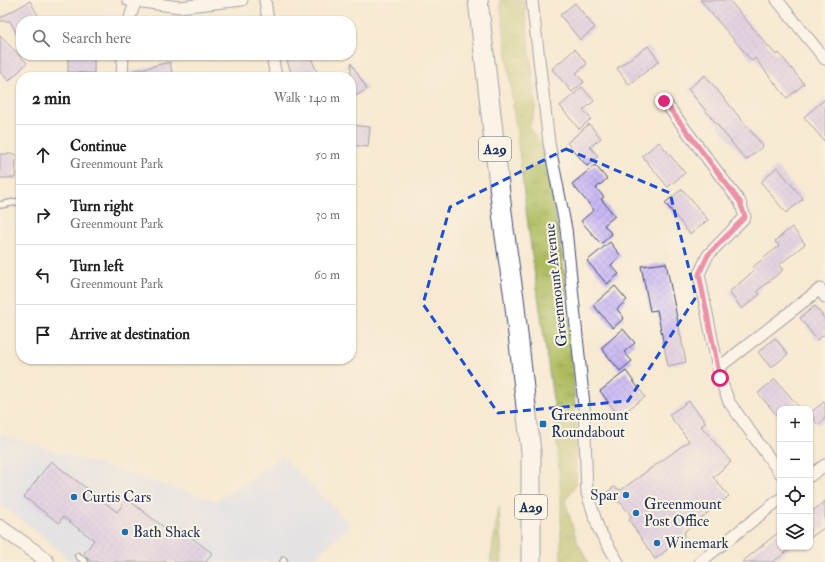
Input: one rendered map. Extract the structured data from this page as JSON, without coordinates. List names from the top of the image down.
{
  "streets": {
    "highway": ["A29"],
    "street": ["Greenmount Avenue"]
  },
  "places": {
    "transit": ["Greenmount Roundabout"],
    "other": [
      "Spar",
      "Curtis Cars",
      "Greenmount Post Office",
      "Bath Shack",
      "Winemark"
    ]
  },
  "page": {
    "search": "Search here",
    "heading": ["2 min", "Walk · 140 m"],
    "list": [
      ["Continue", "Greenmount Park", "50 m"],
      ["Turn right", "Greenmount Park", "30 m"],
      ["Turn left", "Greenmount Park", "60 m"],
      "Arrive at destination"
    ],
    "map_buttons": ["+", "−"]
  }
}
